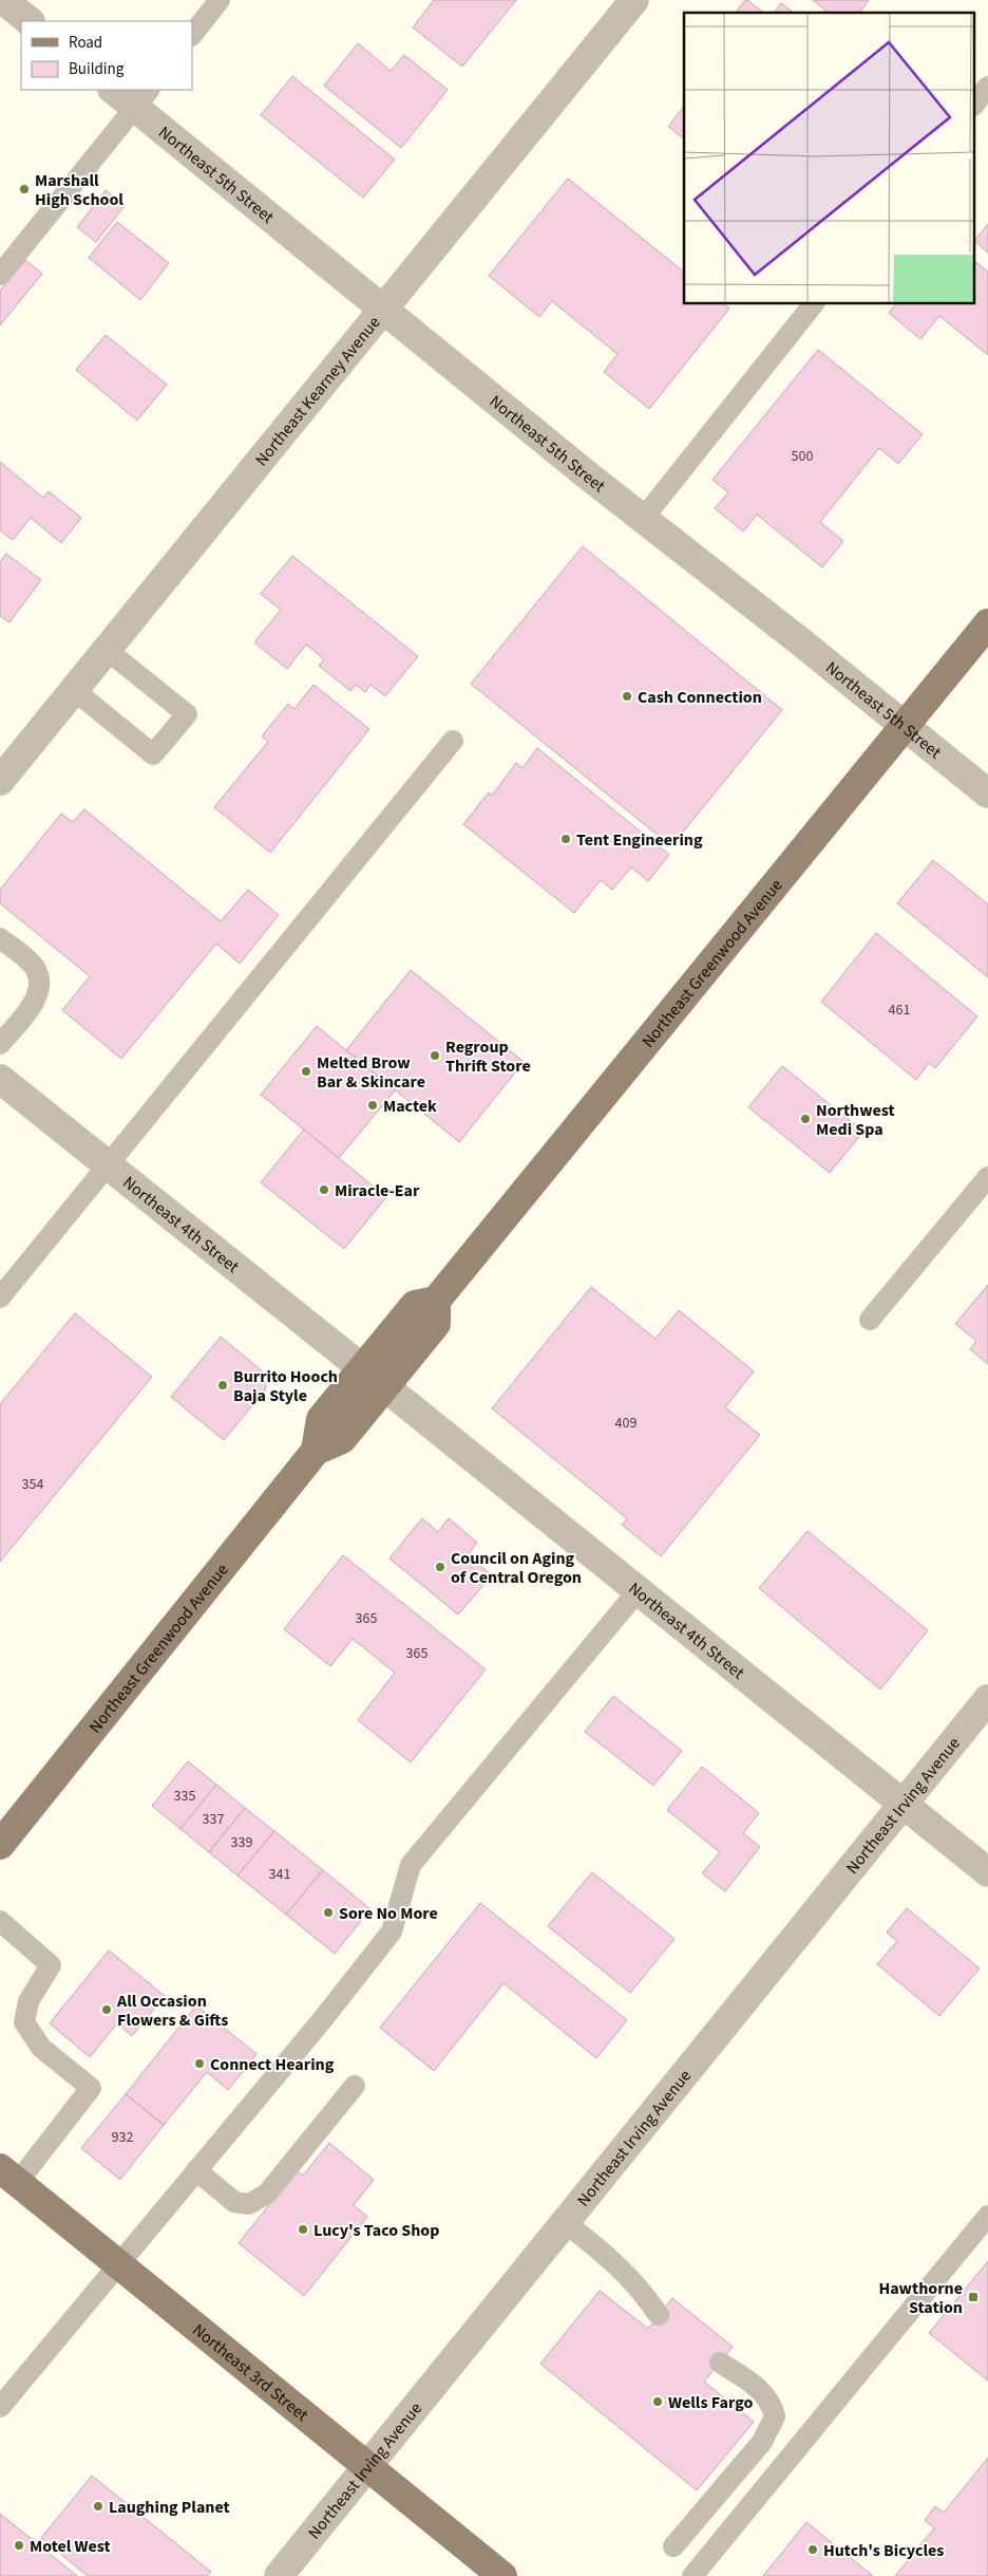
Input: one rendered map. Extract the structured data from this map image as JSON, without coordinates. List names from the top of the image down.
{
  "streets": {
    "main road": ["Northeast Greenwood Avenue", "Northeast 3rd Street"],
    "street": [
      "Northeast 5th Street",
      "Northeast Kearney Avenue",
      "Northeast 4th Street",
      "Northeast Irving Avenue"
    ]
  },
  "crossings": [
    ["Northeast 5th Street", "Northeast Kearney Avenue"],
    ["Northeast 5th Street", "Northeast Greenwood Avenue"],
    ["Northeast Greenwood Avenue", "Northeast 4th Street"],
    ["Northeast 4th Street", "Northeast Irving Avenue"],
    ["Northeast Irving Avenue", "Northeast 3rd Street"]
  ],
  "places": {
    "other": [
      "Marshall High School",
      "Cash Connection",
      "Tent Engineering",
      "Regroup Thrift Store",
      "Melted Brow Bar & Skincare",
      "Mactek",
      "Northwest Medi Spa",
      "Miracle-Ear",
      "Burrito Hooch Baja Style",
      "Council on Aging of Central Oregon",
      "Sore No More",
      "All Occasion Flowers & Gifts",
      "Connect Hearing",
      "Lucy's Taco Shop",
      "Wells Fargo",
      "Laughing Planet",
      "Motel West",
      "Hutch's Bicycles"
    ],
    "transit": ["Hawthorne Station"]
  },
  "house_numbers": [
    "500",
    "461",
    "409",
    "354",
    "365",
    "365",
    "335",
    "337",
    "339",
    "341",
    "932"
  ],
  "legend": ["Road", "Building"]
}
